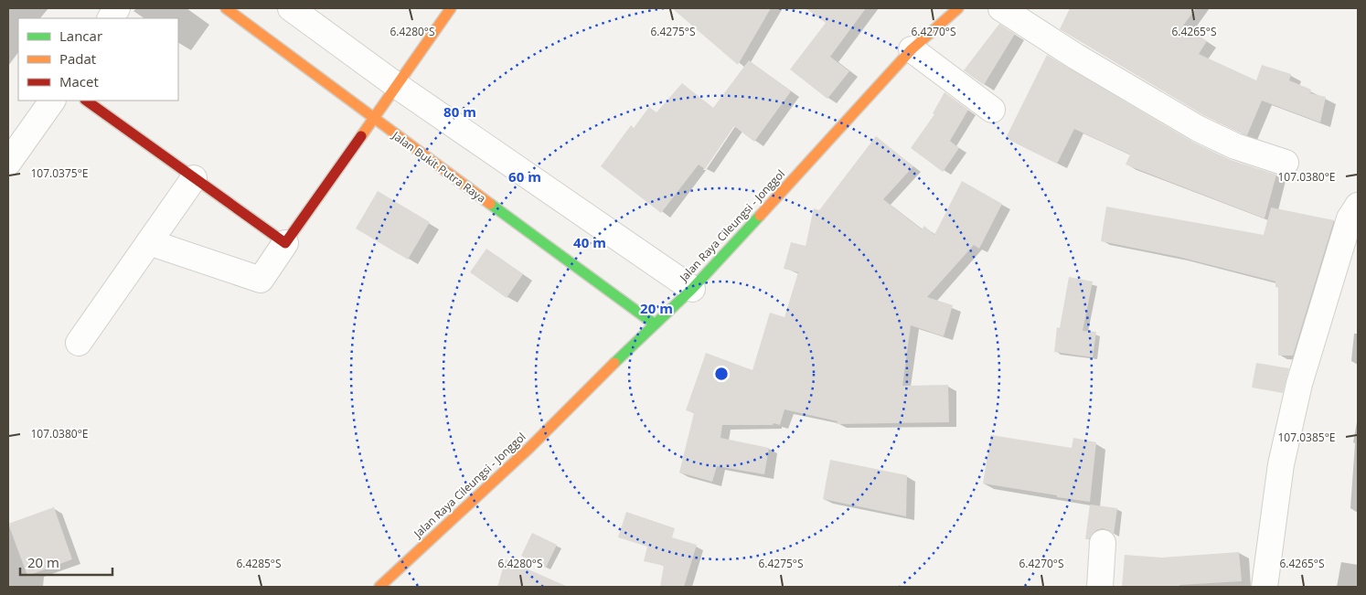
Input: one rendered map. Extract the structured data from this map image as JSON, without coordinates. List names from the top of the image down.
{
  "streets": {
    "street": ["Jalan Bukit Putra Raya", "Jalan Raya Cileungsi - Jonggol"]
  },
  "crossings": [
    ["Jalan Bukit Putra Raya", "Jalan Raya Cileungsi - Jonggol"]
  ],
  "legend": ["Lancar", "Padat", "Macet"],
  "scale_bar": "20 m",
  "coordinates": [
    "6.4280°S",
    "6.4275°S",
    "6.4270°S",
    "6.4265°S",
    "107.0375°E",
    "107.0380°E",
    "107.0385°E",
    "6.4285°S"
  ],
  "rings": [
    "80 m",
    "60 m",
    "40 m",
    "20 m"
  ]
}
